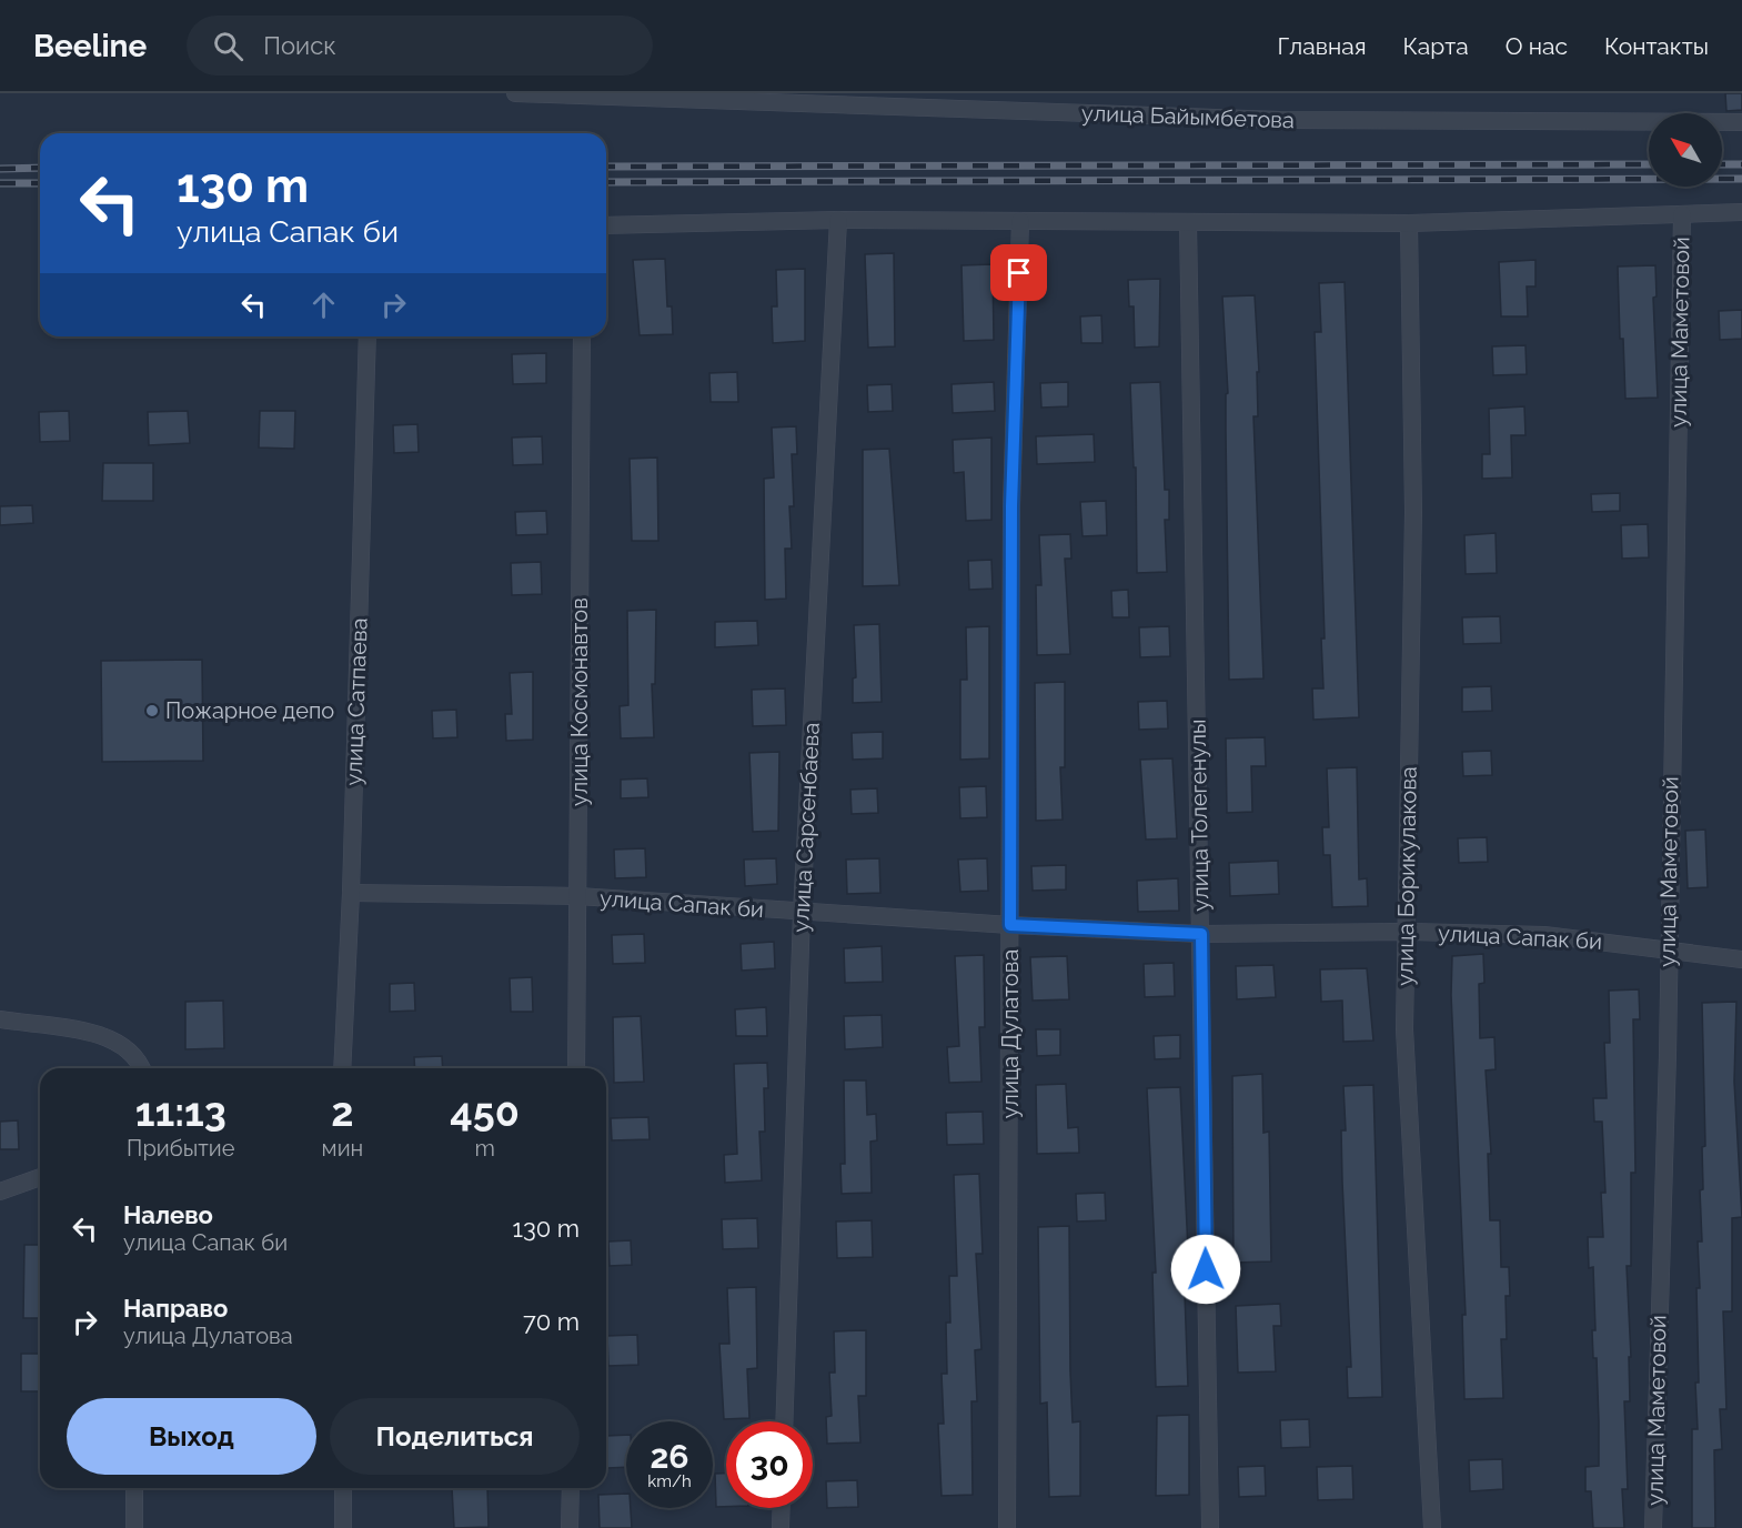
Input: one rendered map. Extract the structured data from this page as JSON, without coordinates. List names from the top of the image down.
{
  "streets": {
    "street": [
      "улица Байымбетова",
      "улица Маметовой",
      "улица Сатпаева",
      "улица Космонавтов",
      "улица Толегенулы",
      "улица Сарсенбаева",
      "улица Борикулакова",
      "улица Сапак би",
      "улица Дулатова"
    ]
  },
  "crossings": [
    ["улица Маметовой", "улица Сапак би"],
    ["улица Сатпаева", "улица Сапак би"],
    ["улица Космонавтов", "улица Сапак би"],
    ["улица Толегенулы", "улица Сапак би"],
    ["улица Сарсенбаева", "улица Сапак би"],
    ["улица Борикулакова", "улица Сапак би"],
    ["улица Сапак би", "улица Дулатова"]
  ],
  "places": ["Пожарное депо"],
  "north": "top left",
  "page": {
    "header": "Beeline",
    "search": "Поиск",
    "nav": [
      "Главная",
      "Карта",
      "О нас",
      "Контакты"
    ],
    "turn": ["130 m", "улица Сапак би"],
    "eta": [
      "11:13",
      "Прибытие",
      "2",
      "мин",
      "450",
      "m"
    ],
    "list": [
      {
        "name": "Налево",
        "note": "улица Сапак би",
        "value": "130 m"
      },
      {
        "name": "Направо",
        "note": "улица Дулатова",
        "value": "70 m"
      }
    ],
    "buttons": ["Выход", "Поделиться"],
    "speed": "26 km/h",
    "limit": "30"
  }
}
